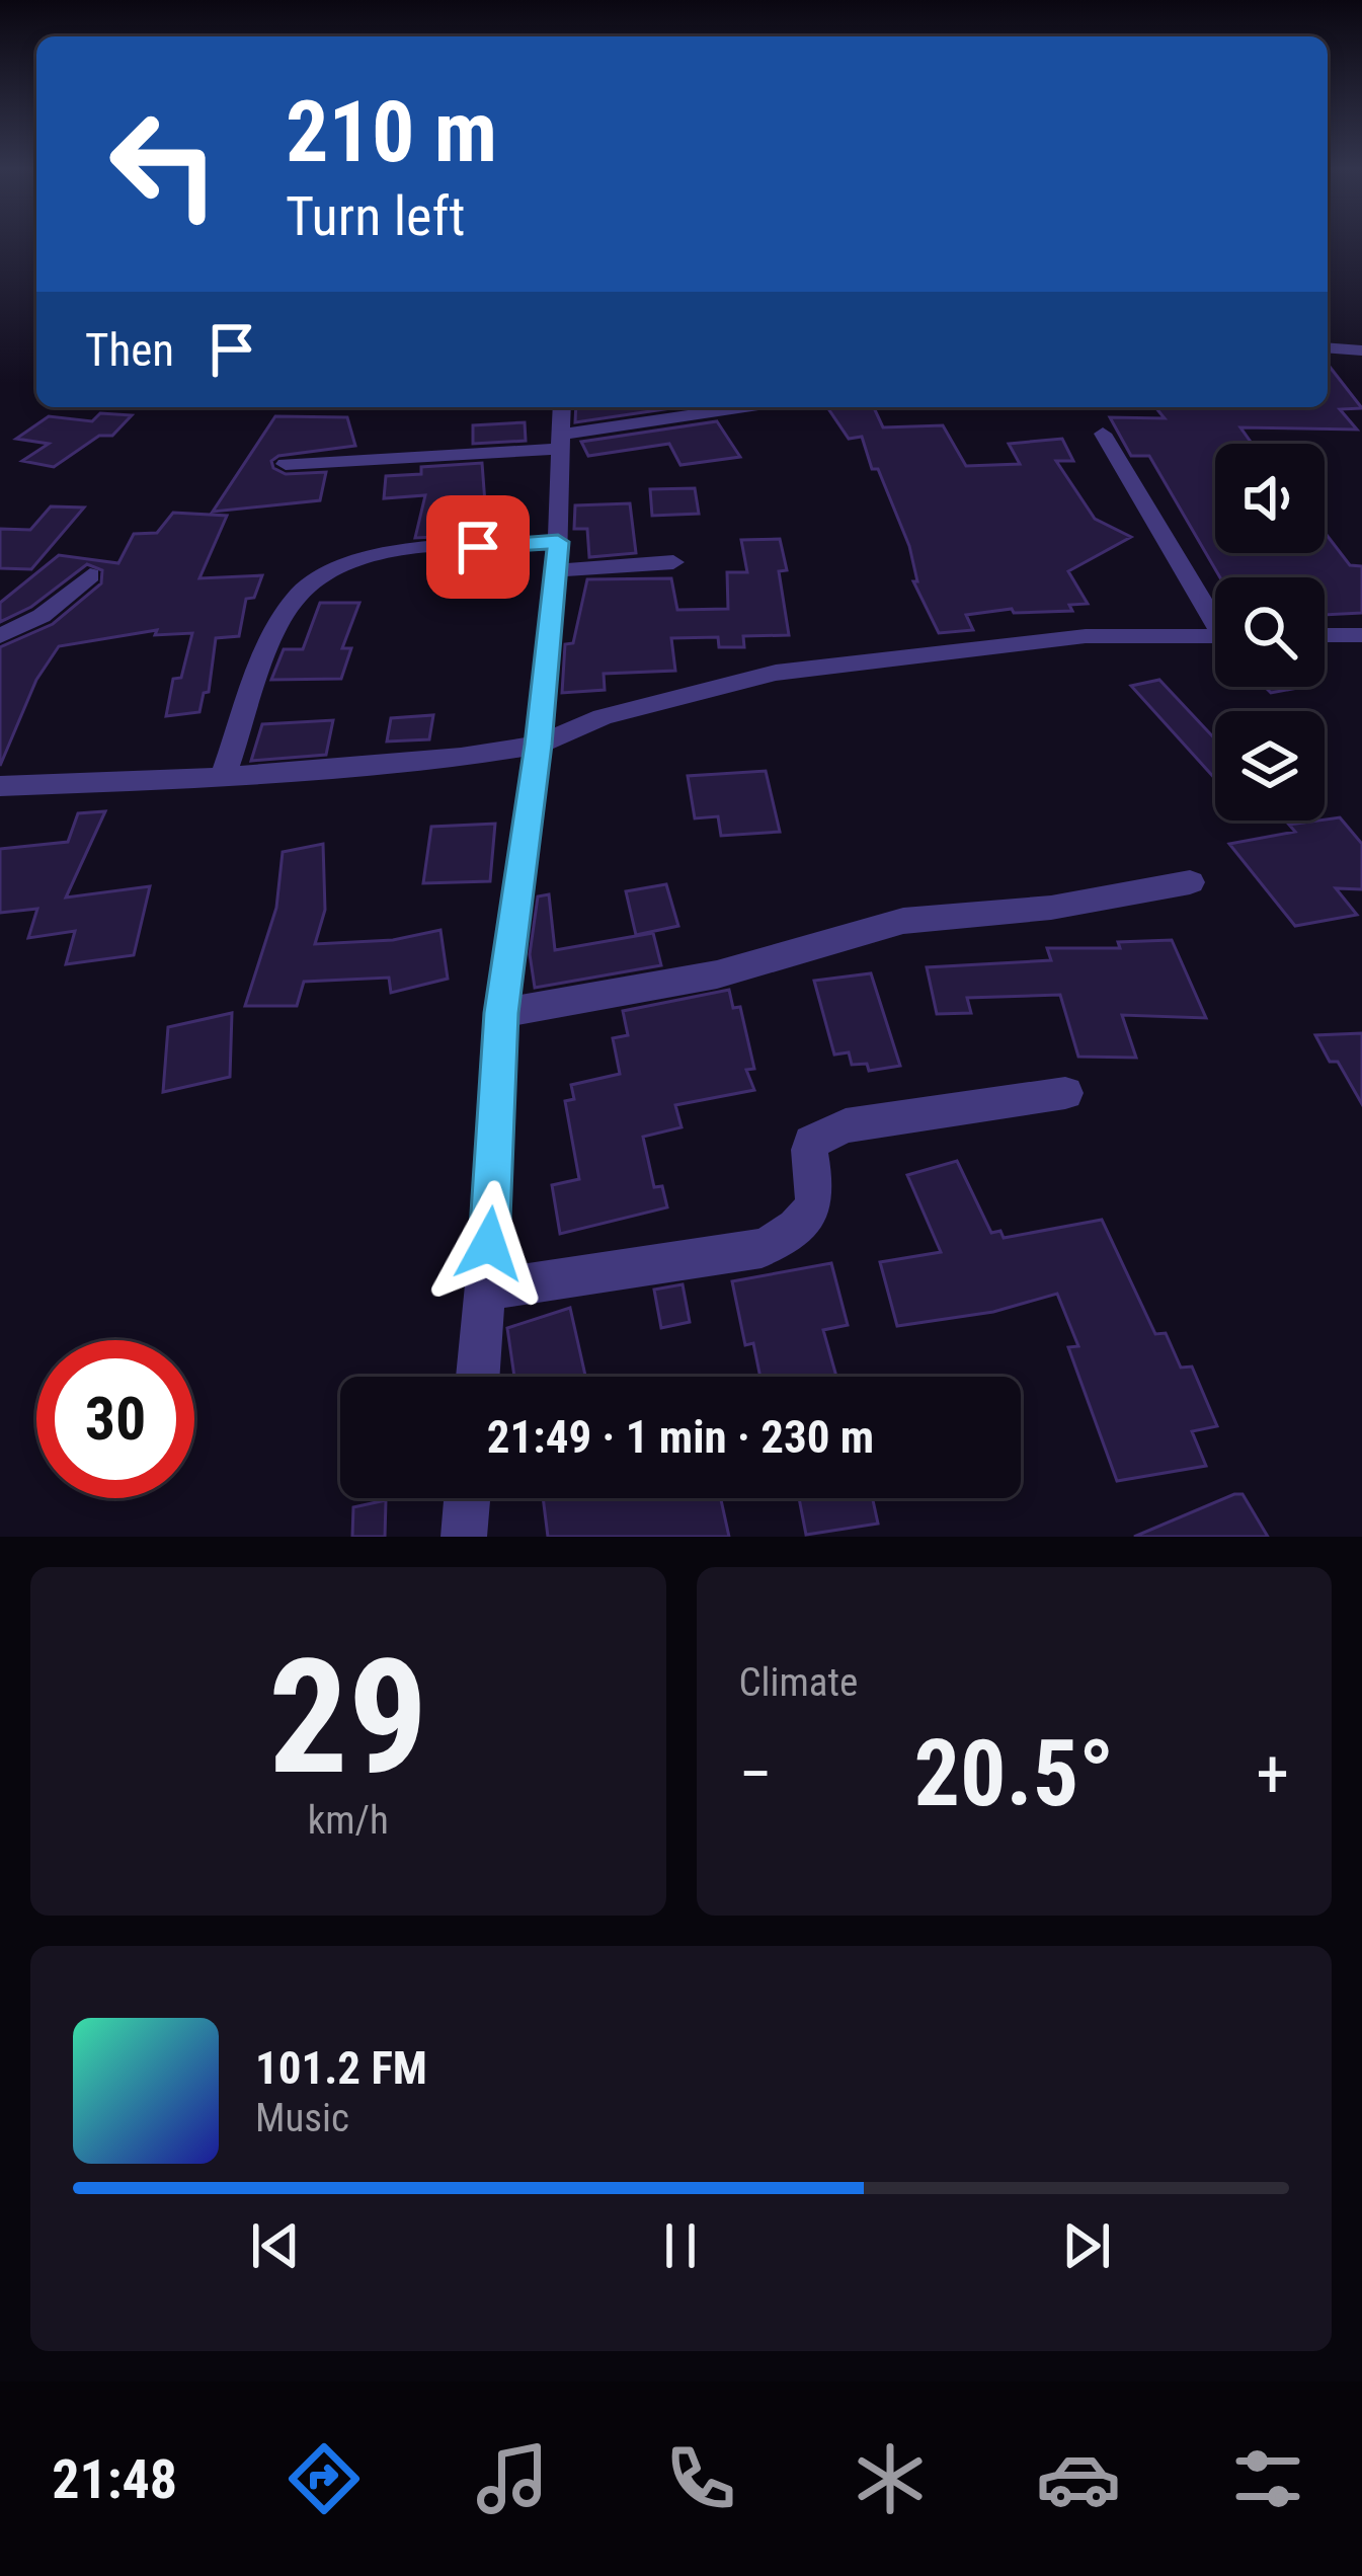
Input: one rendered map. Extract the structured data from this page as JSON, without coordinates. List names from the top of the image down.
{
  "page": {
    "turn": ["210 m", "Turn left"],
    "then": "Then",
    "limit": "30",
    "trip": "21:49 · 1 min · 230 m",
    "tile": [
      ["29", "km/h"],
      "Climate"
    ],
    "heat": ["−", "20.5°", "+"],
    "song": ["101.2 FM", "Music"],
    "tabs": "21:48"
  }
}
